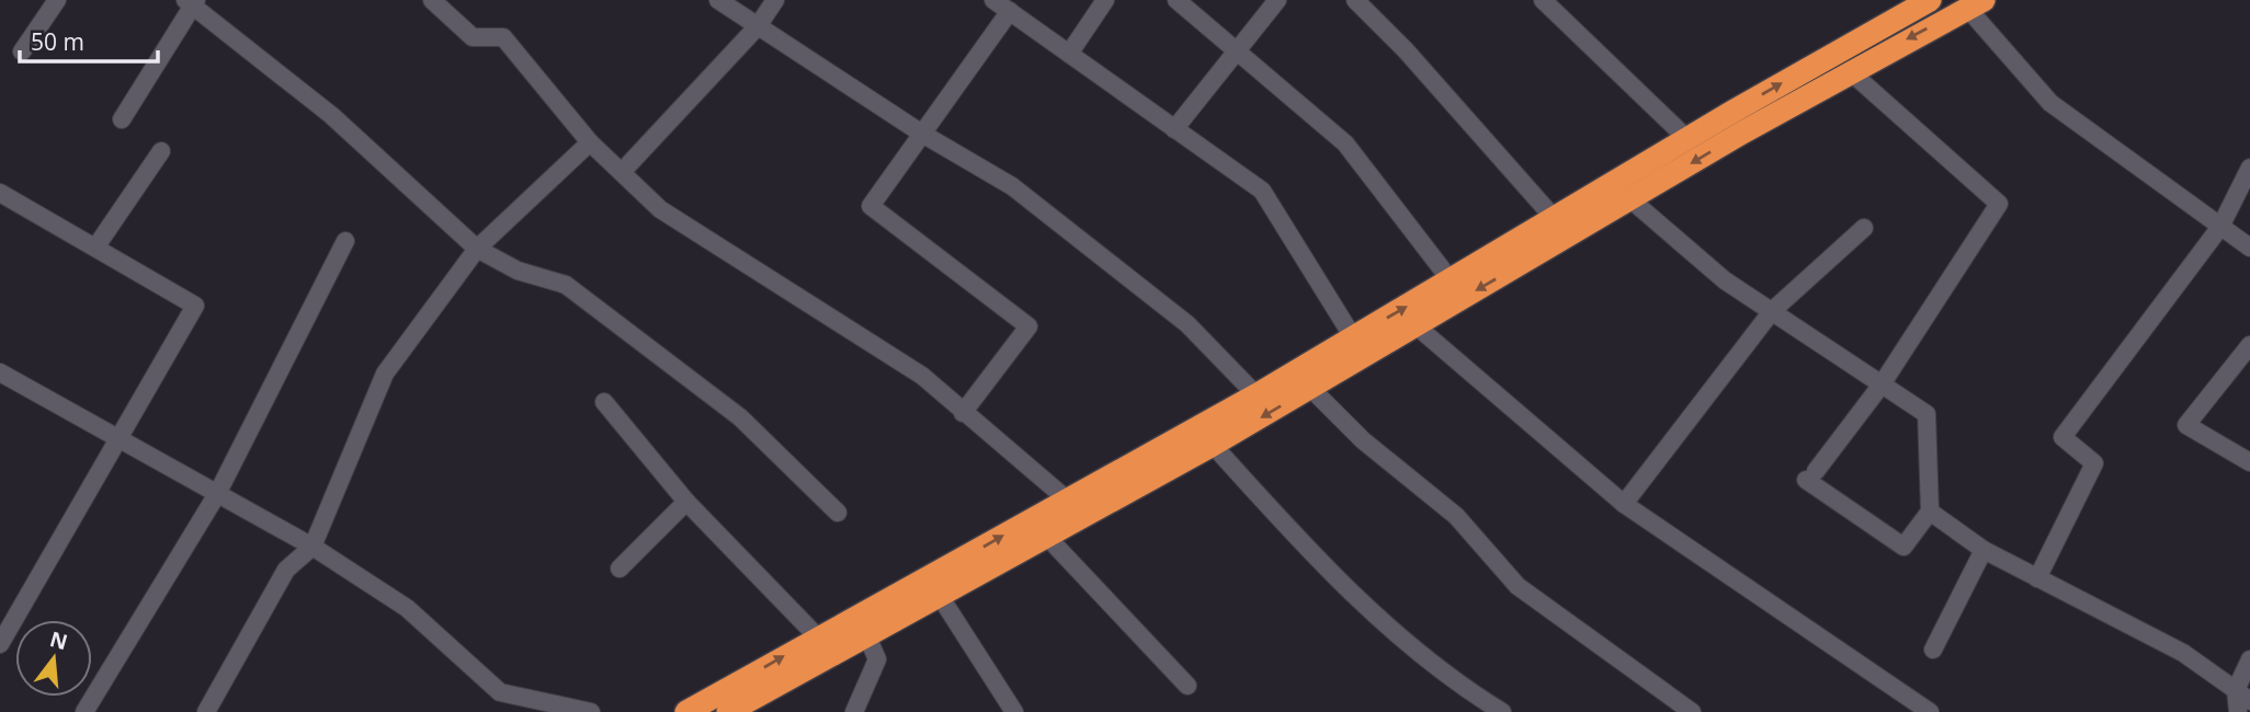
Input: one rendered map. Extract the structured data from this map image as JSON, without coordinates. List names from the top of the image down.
{
  "scale_bar": "50 m",
  "north": "top"
}
